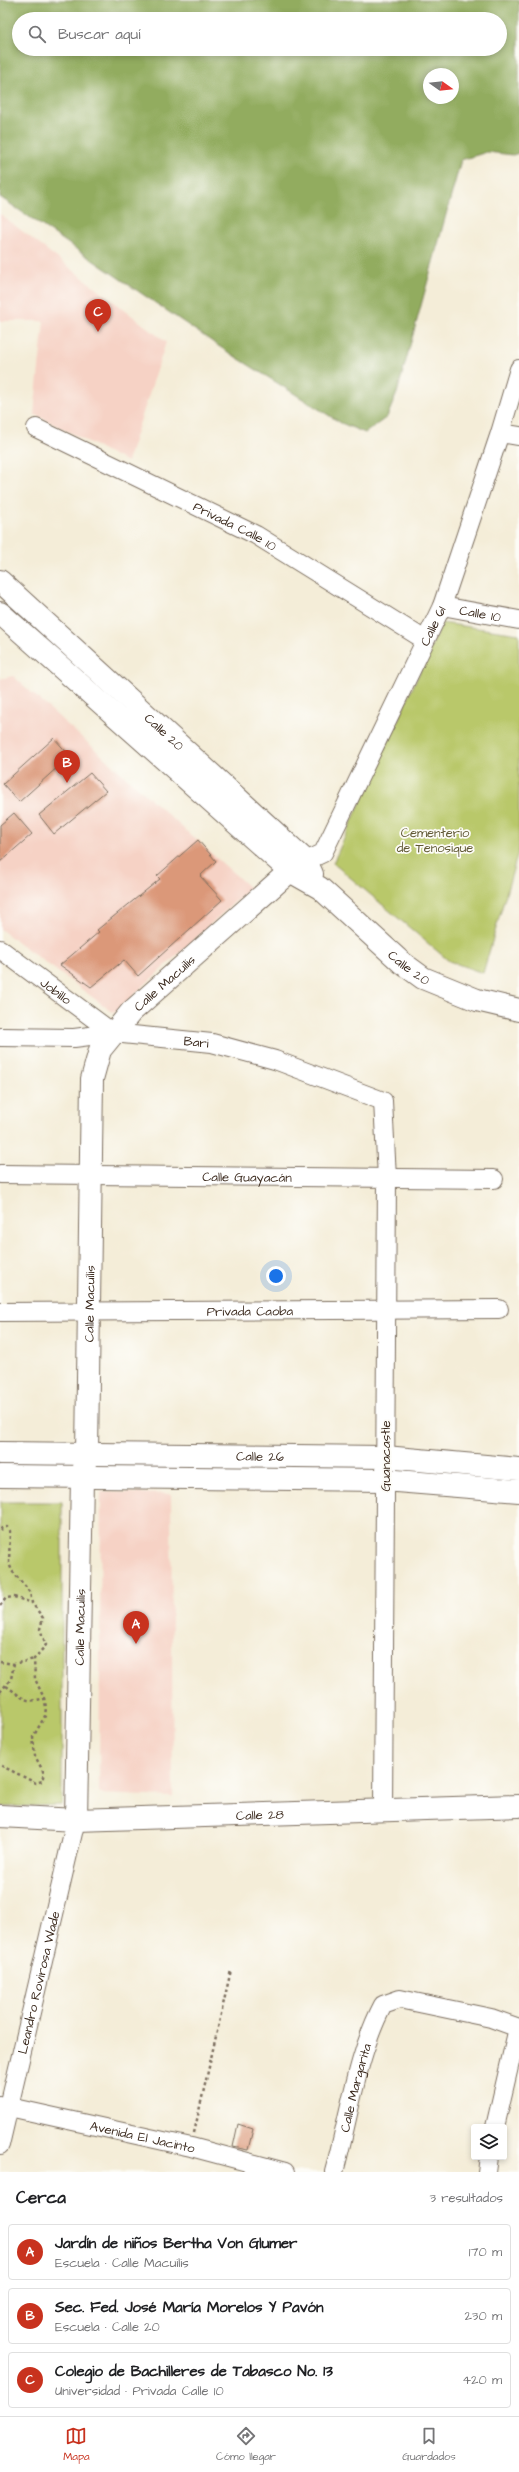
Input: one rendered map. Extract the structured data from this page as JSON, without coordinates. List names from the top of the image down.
{
  "streets": {
    "main road": [
      "Calle 20",
      "Calle Macuilis",
      "Calle 26",
      "Calle 28"
    ],
    "street": [
      "Privada Calle 10",
      "Calle 10",
      "Calle 61",
      "Jobillo",
      "Bari",
      "Calle Guayacán",
      "Privada Caoba",
      "Guanacastle",
      "Leandro Rovirosa Wade",
      "Calle Margarita",
      "Avenida El Jacinto"
    ]
  },
  "crossings": [
    ["Privada Calle 10", "Calle 61"],
    ["Calle 10", "Calle 61"],
    ["Calle 61", "Calle 20"],
    ["Calle 61", "Calle Macuilis"],
    ["Calle 20", "Calle Macuilis"],
    ["Calle Macuilis", "Jobillo"],
    ["Calle Macuilis", "Bari"],
    ["Calle Macuilis", "Calle Guayacán"],
    ["Calle Macuilis", "Privada Caoba"],
    ["Calle Macuilis", "Calle 26"],
    ["Calle Macuilis", "Calle 28"],
    ["Calle Macuilis", "Leandro Rovirosa Wade"],
    ["Jobillo", "Bari"],
    ["Bari", "Guanacastle"],
    ["Calle Guayacán", "Guanacastle"],
    ["Privada Caoba", "Guanacastle"],
    ["Calle 26", "Guanacastle"],
    ["Guanacastle", "Calle 28"],
    ["Calle 28", "Leandro Rovirosa Wade"],
    ["Leandro Rovirosa Wade", "Avenida El Jacinto"]
  ],
  "parks": ["Cementerio de Tenosique"],
  "north": "right",
  "page": {
    "search": "Buscar aquí",
    "pins": ["C", "B", "A"],
    "heading": ["Cerca", "3 resultados"],
    "list": [
      {
        "mark": "A",
        "name": "Jardín de niños Bertha Von Glumer",
        "note": "Escuela · Calle Macuilis",
        "value": "170 m"
      },
      {
        "mark": "B",
        "name": "Sec. Fed. José María Morelos Y Pavón",
        "note": "Escuela · Calle 20",
        "value": "230 m"
      },
      {
        "mark": "C",
        "name": "Colegio de Bachilleres de Tabasco No. 13",
        "note": "Universidad · Privada Calle 10",
        "value": "420 m"
      }
    ],
    "nav": ["Mapa", "Cómo llegar", "Guardados"]
  }
}
